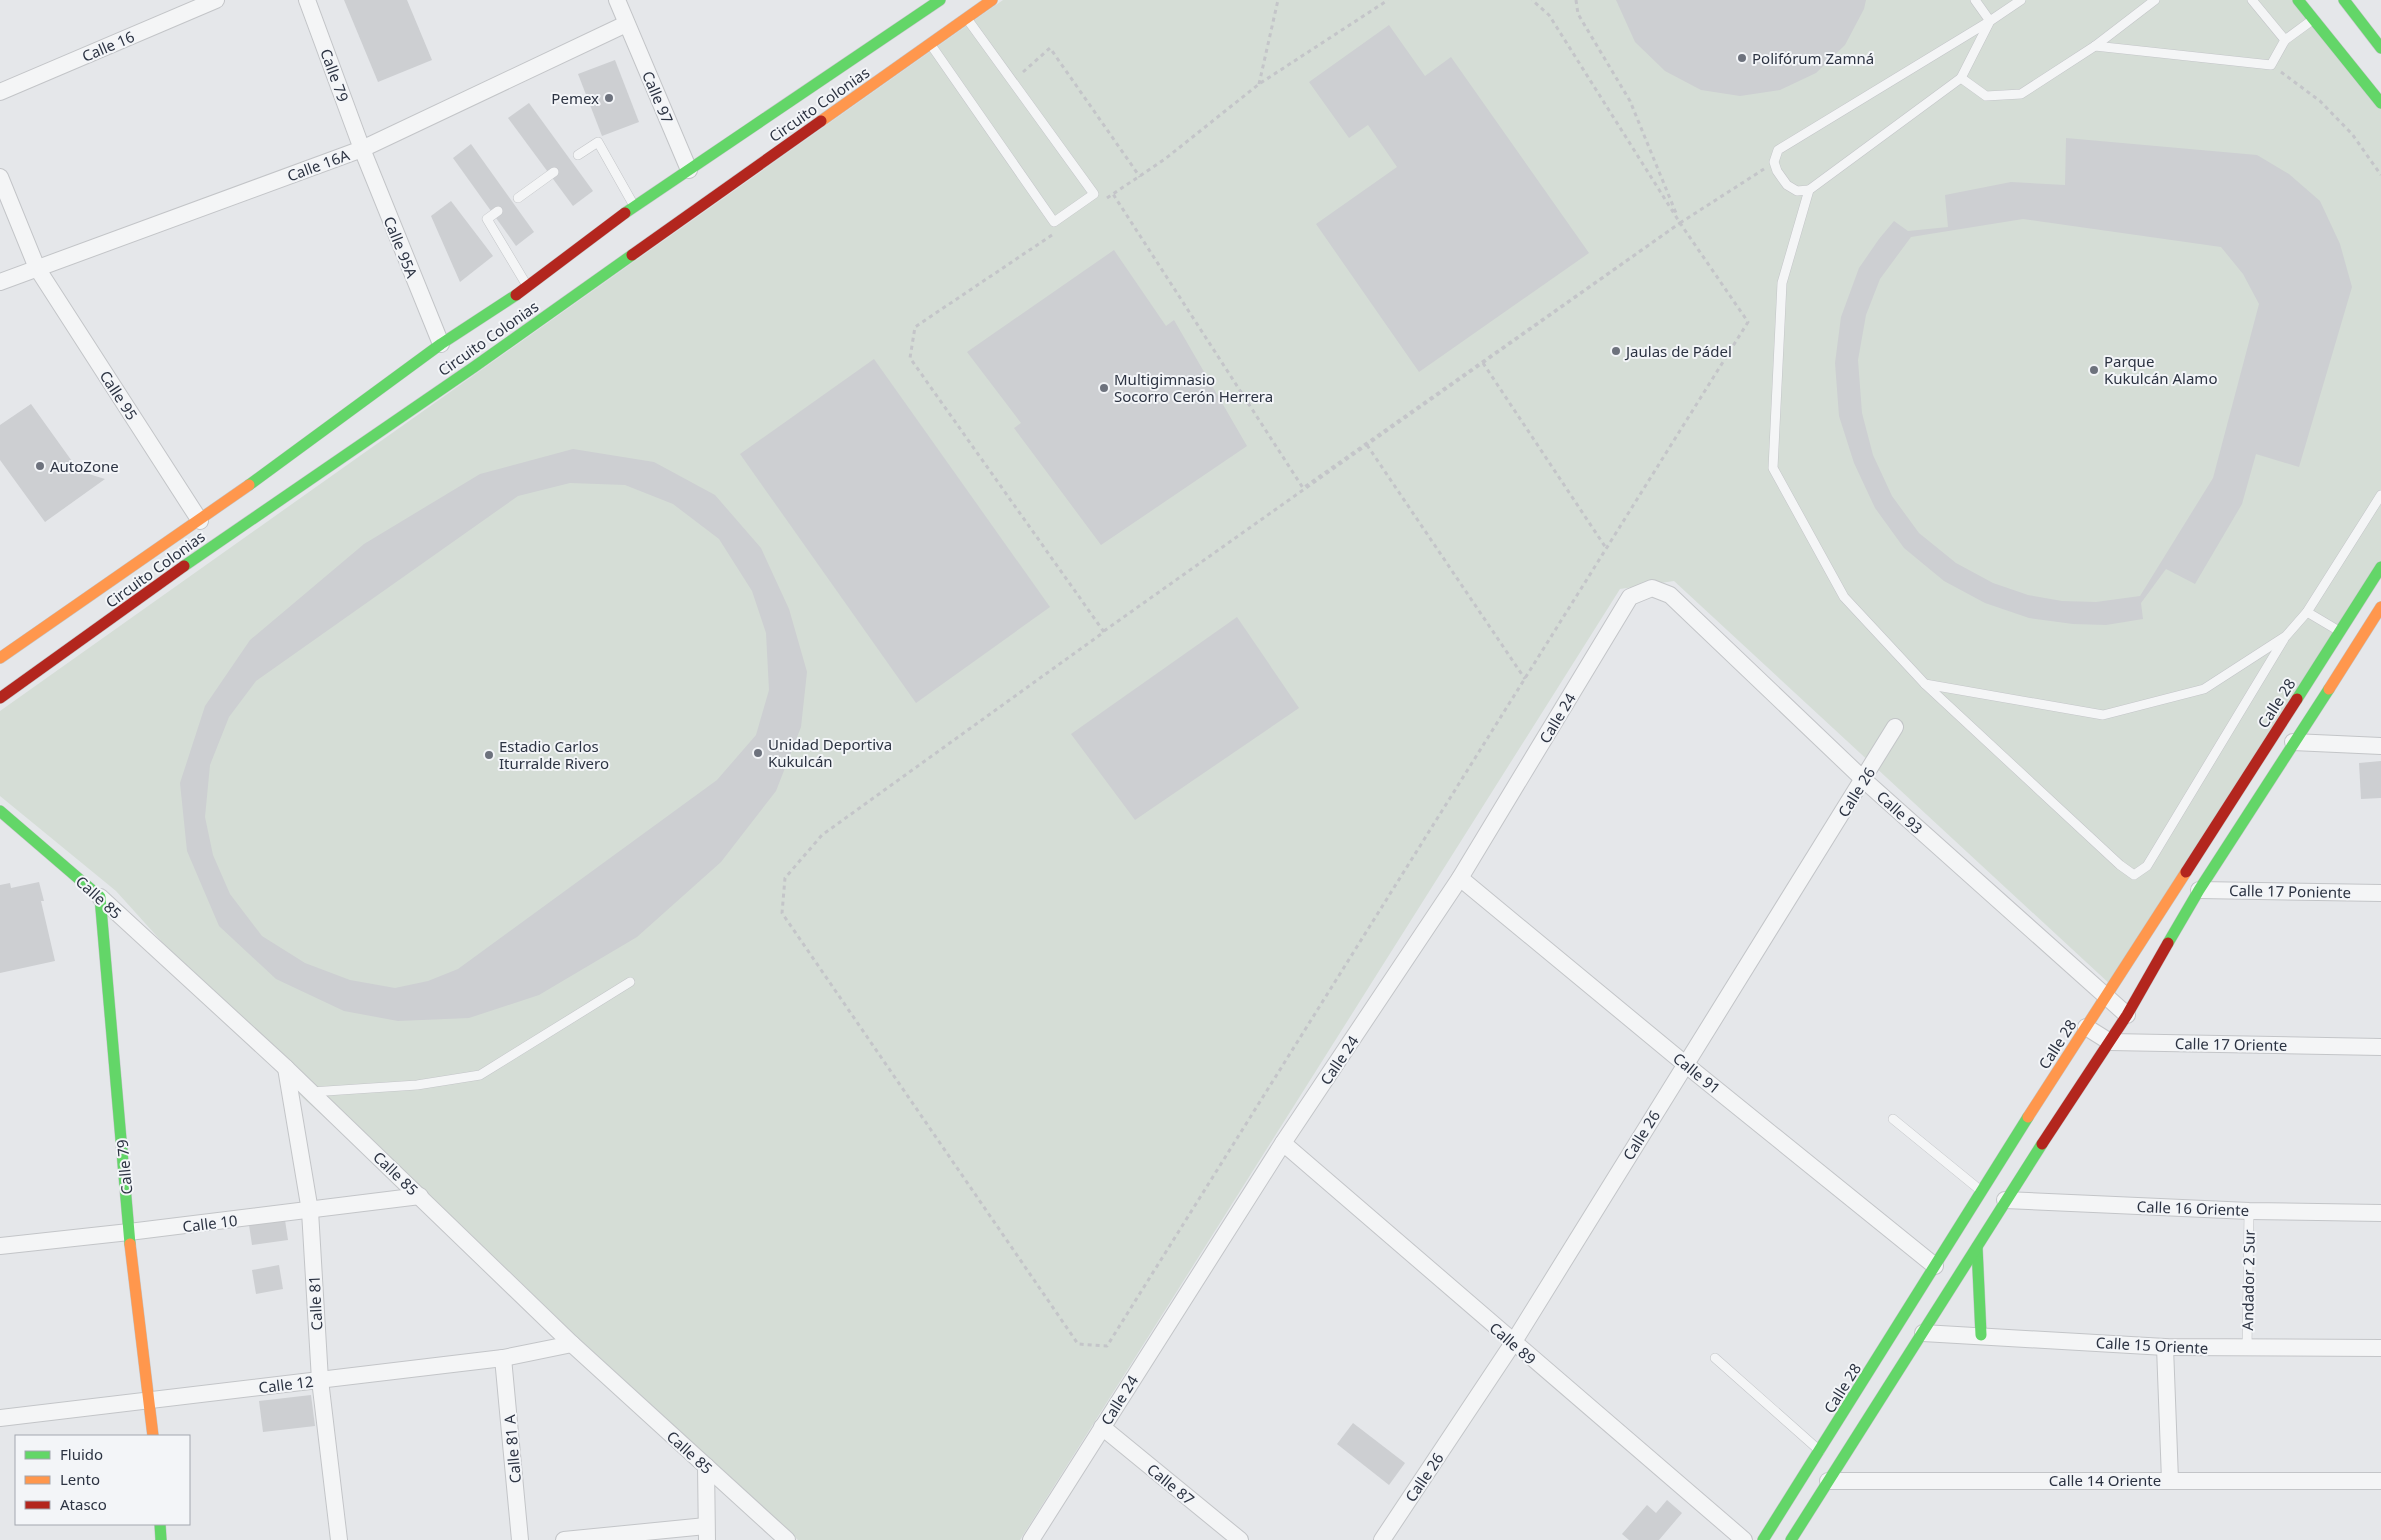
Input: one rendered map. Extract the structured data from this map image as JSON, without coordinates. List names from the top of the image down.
{
  "streets": {
    "main road": [
      "Calle 79",
      "Circuito Colonias",
      "Calle 28",
      "Calle 85"
    ],
    "street": [
      "Calle 16",
      "Calle 97",
      "Calle 16A",
      "Calle 95A",
      "Calle 95",
      "Calle 24",
      "Calle 26",
      "Calle 93",
      "Calle 17 Poniente",
      "Calle 17 Oriente",
      "Calle 91",
      "Calle 16 Oriente",
      "Calle 10",
      "Calle 81",
      "Calle 89",
      "Calle 15 Oriente",
      "Calle 12",
      "Calle 81 A",
      "Calle 14 Oriente",
      "Calle 87"
    ],
    "lane": ["Andador 2 Sur"]
  },
  "crossings": [
    ["Calle 79", "Calle 16A"],
    ["Calle 79", "Calle 95A"],
    ["Calle 79", "Calle 85"],
    ["Calle 79", "Calle 10"],
    ["Calle 79", "Calle 12"],
    ["Calle 97", "Circuito Colonias"],
    ["Calle 97", "Calle 16A"],
    ["Circuito Colonias", "Calle 95A"],
    ["Circuito Colonias", "Calle 95"],
    ["Calle 16A", "Calle 95A"],
    ["Calle 16A", "Calle 95"],
    ["Calle 28", "Calle 93"],
    ["Calle 28", "Calle 17 Poniente"],
    ["Calle 28", "Calle 17 Oriente"],
    ["Calle 28", "Calle 91"],
    ["Calle 28", "Calle 16 Oriente"],
    ["Calle 28", "Calle 15 Oriente"],
    ["Calle 28", "Calle 14 Oriente"],
    ["Calle 24", "Calle 93"],
    ["Calle 24", "Calle 91"],
    ["Calle 24", "Calle 89"],
    ["Calle 24", "Calle 87"],
    ["Calle 26", "Calle 93"],
    ["Calle 26", "Calle 91"],
    ["Calle 26", "Calle 89"],
    ["Calle 85", "Calle 10"],
    ["Calle 85", "Calle 81"],
    ["Calle 85", "Calle 12"],
    ["Calle 16 Oriente", "Andador 2 Sur"],
    ["Calle 10", "Calle 81"],
    ["Andador 2 Sur", "Calle 15 Oriente"],
    ["Calle 81", "Calle 12"],
    ["Calle 12", "Calle 81 A"]
  ],
  "places": [
    "Polifórum Zamná",
    "Pemex",
    "Jaulas de Pádel",
    "Parque Kukulcán Alamo",
    "Multigimnasio Socorro Cerón Herrera",
    "AutoZone",
    "Unidad Deportiva Kukulcán",
    "Estadio Carlos Iturralde Rivero"
  ],
  "legend": ["Fluido", "Lento", "Atasco"]
}
